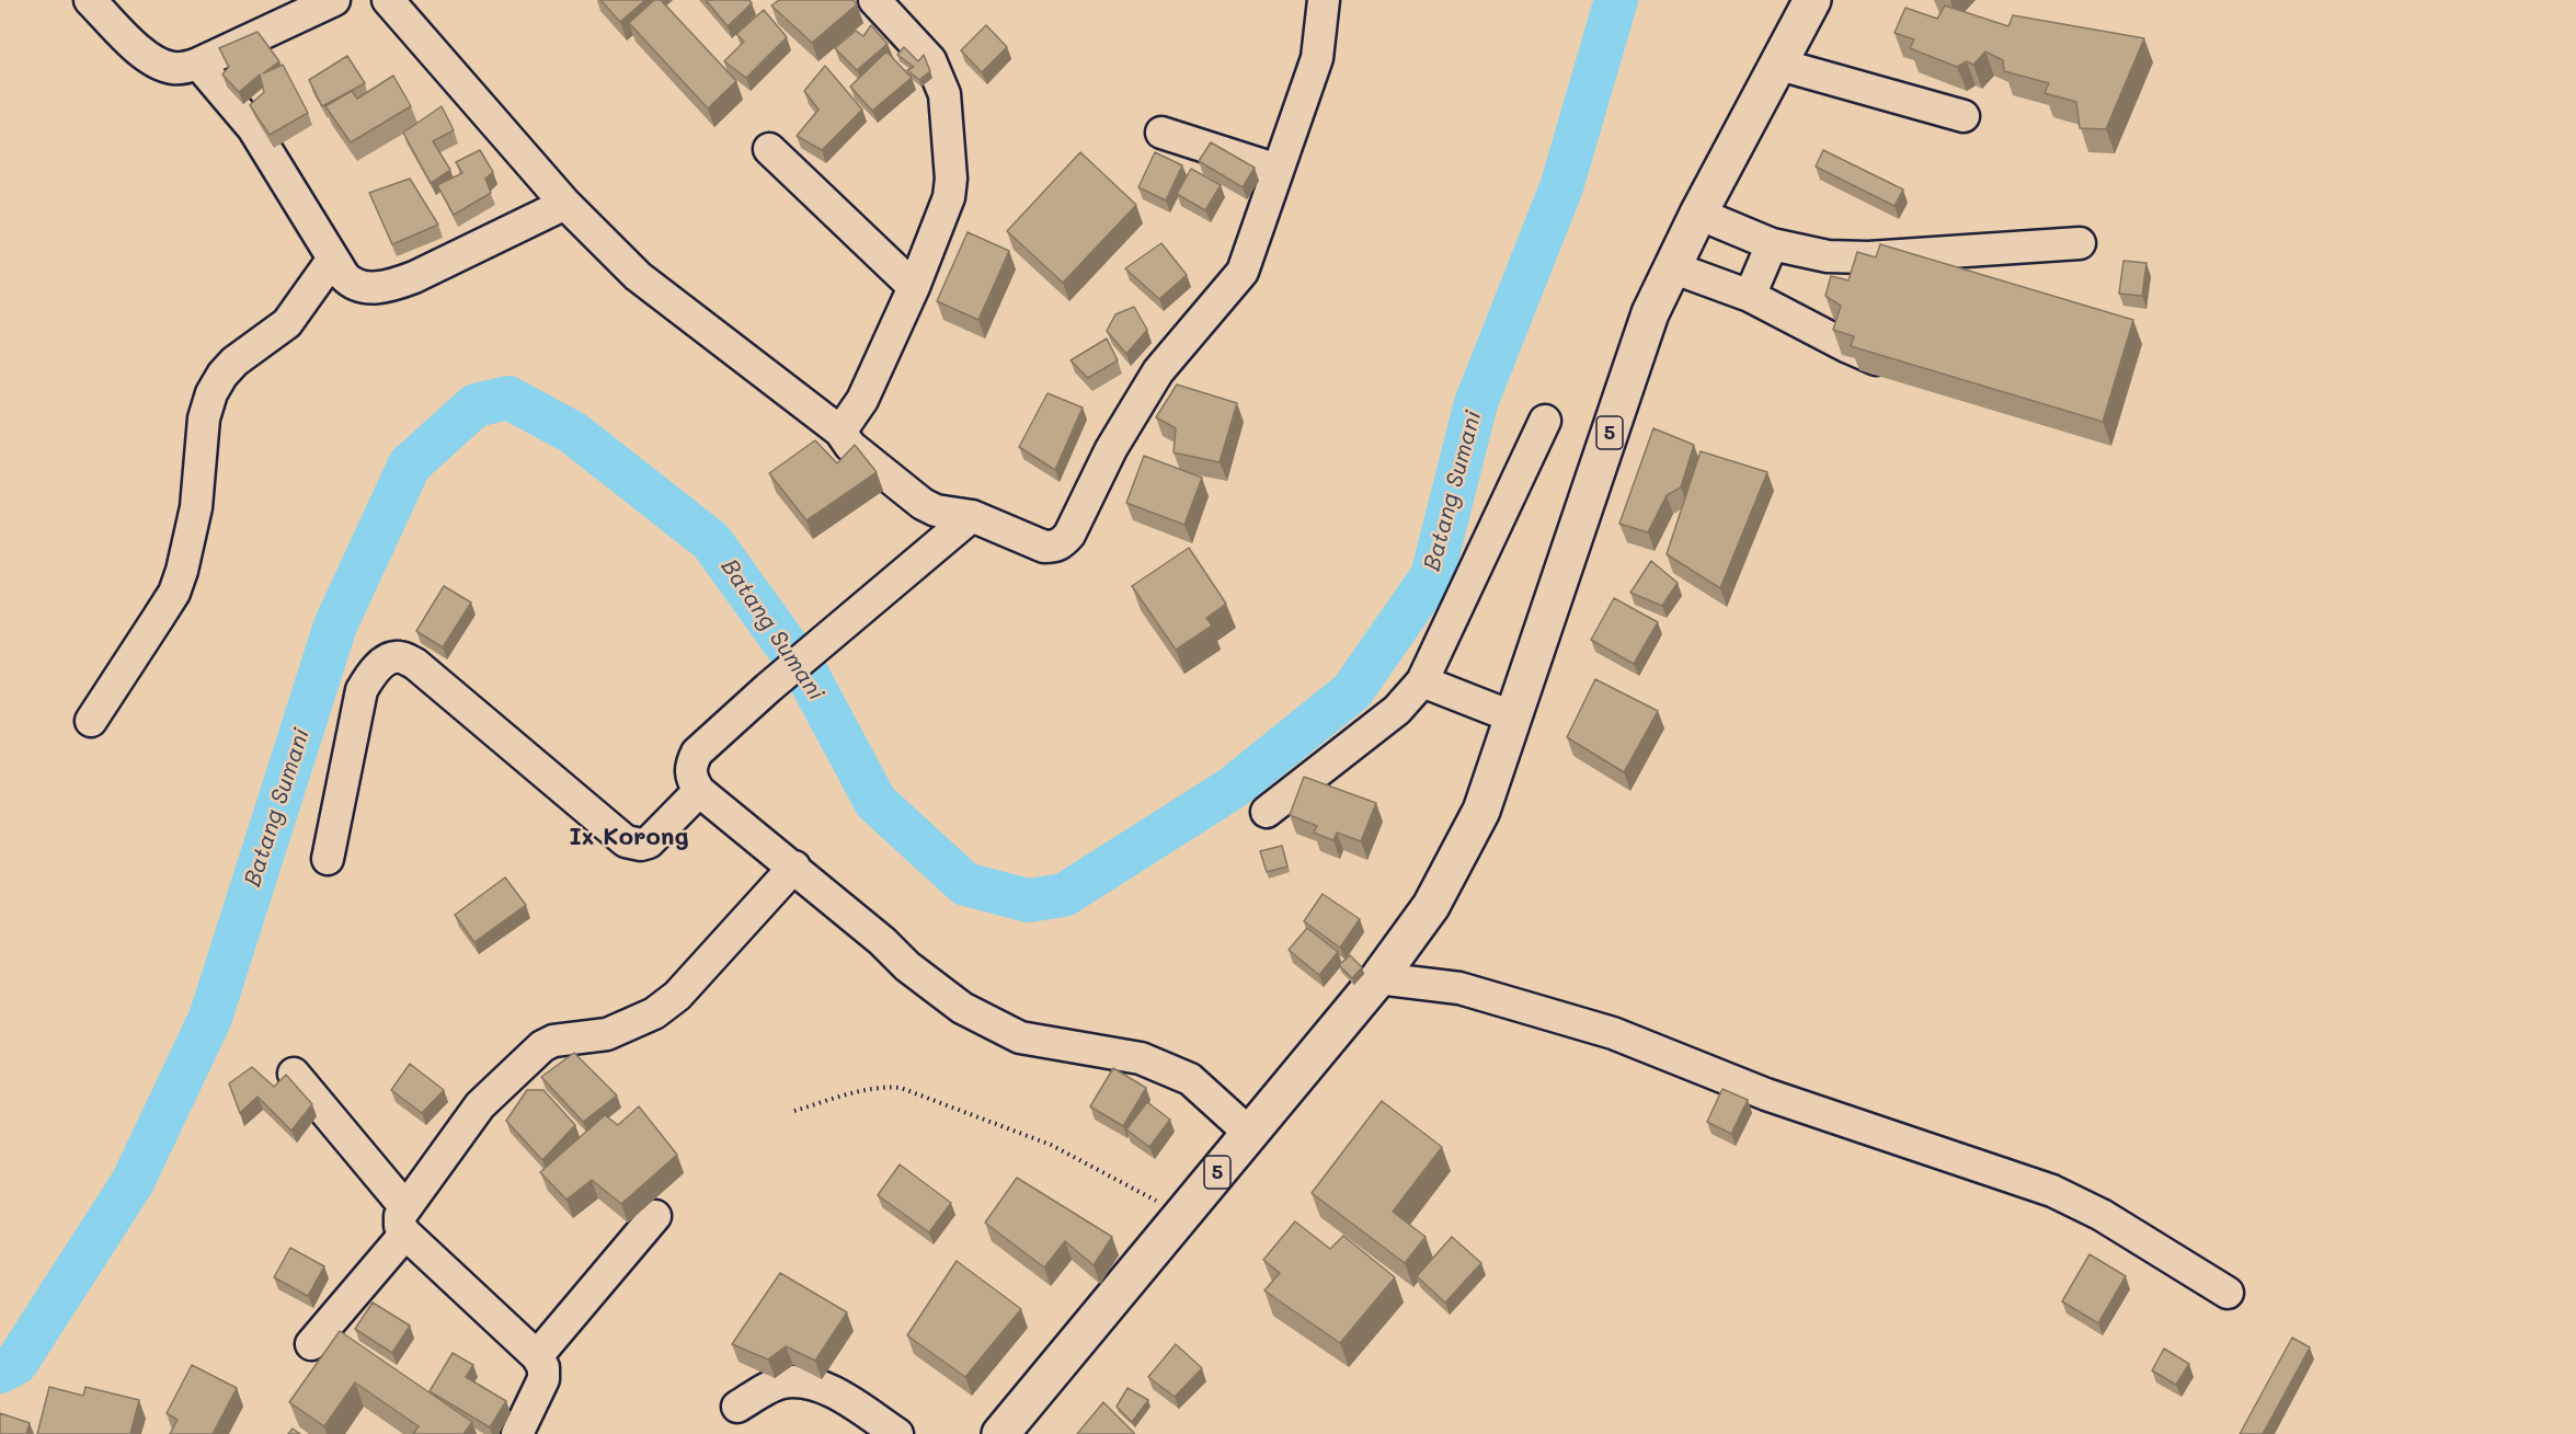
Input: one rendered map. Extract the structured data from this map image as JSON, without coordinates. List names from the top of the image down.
{
  "streets": {
    "highway": ["5"]
  },
  "districts": ["Ix Korong"],
  "water": ["Batang Sumani"]
}
